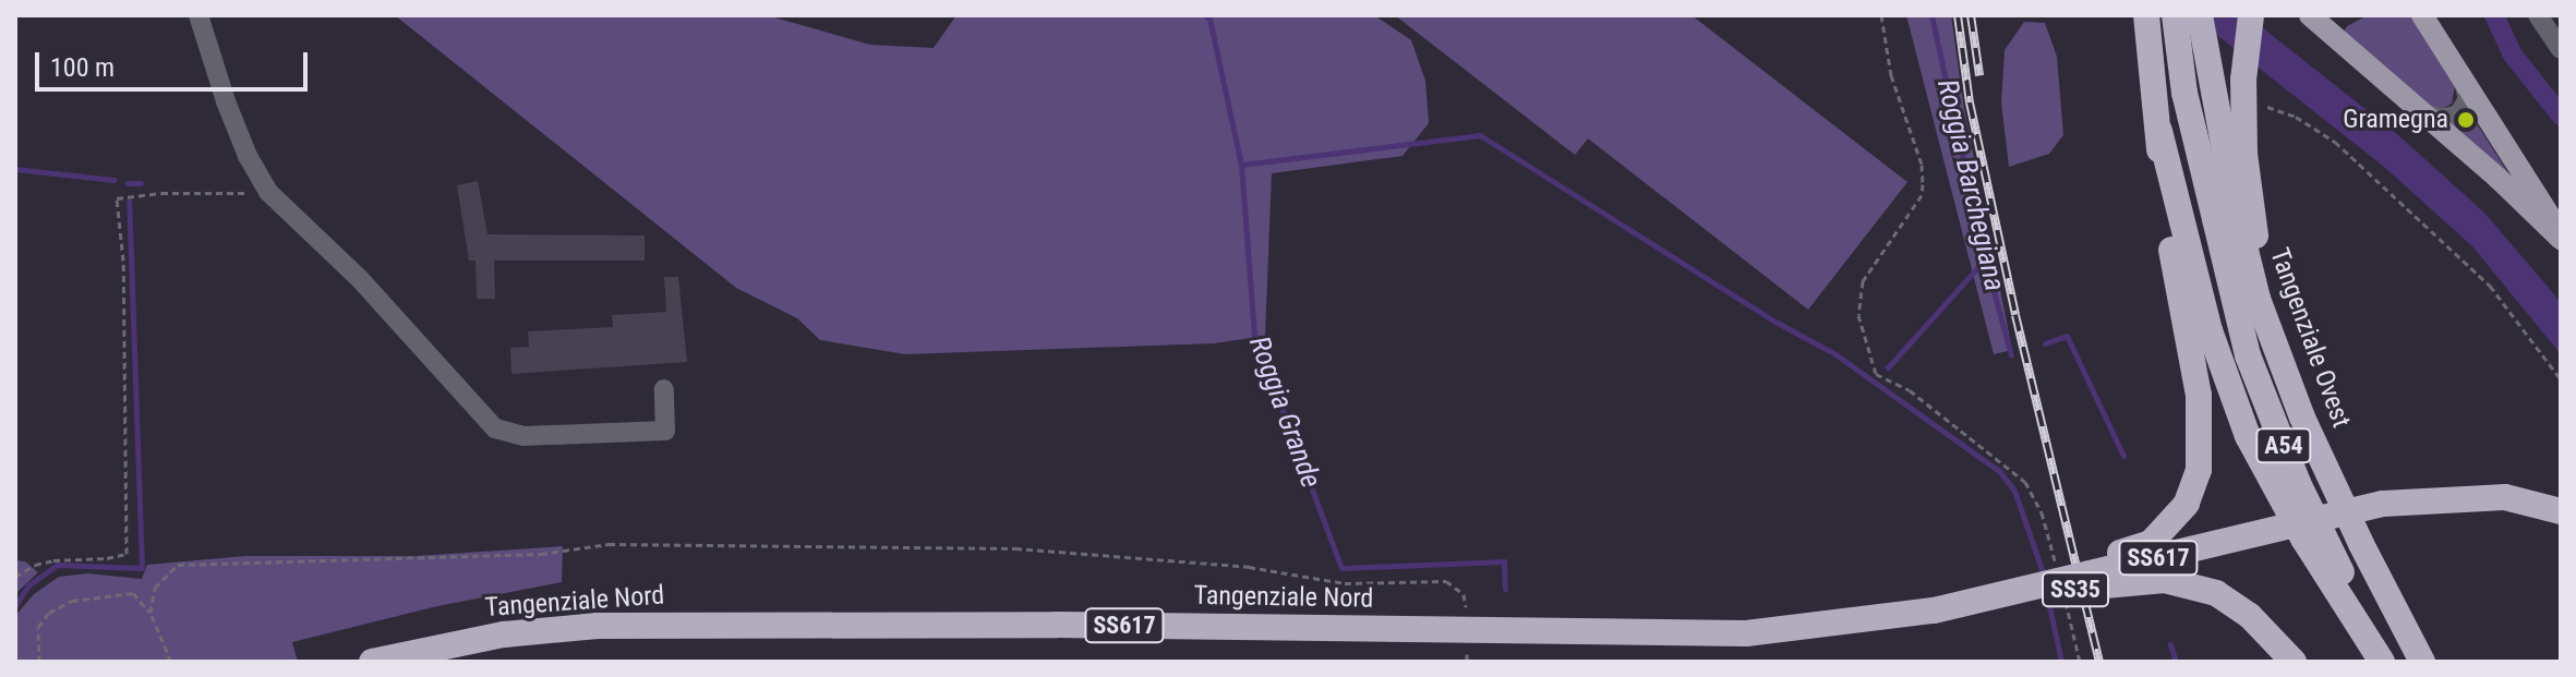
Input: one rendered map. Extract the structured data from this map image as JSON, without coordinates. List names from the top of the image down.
{
  "streets": {
    "highway": [
      "Tangenziale Ovest",
      "A54",
      "SS617",
      "SS35",
      "Tangenziale Nord"
    ]
  },
  "crossings": [
    ["SS617", "SS35"],
    ["SS617", "Tangenziale Nord"],
    ["SS35", "Tangenziale Nord"]
  ],
  "water": ["Roggia Barchegiana", "Roggia Grande"],
  "places": ["Gramegna"],
  "scale_bar": "100 m"
}
